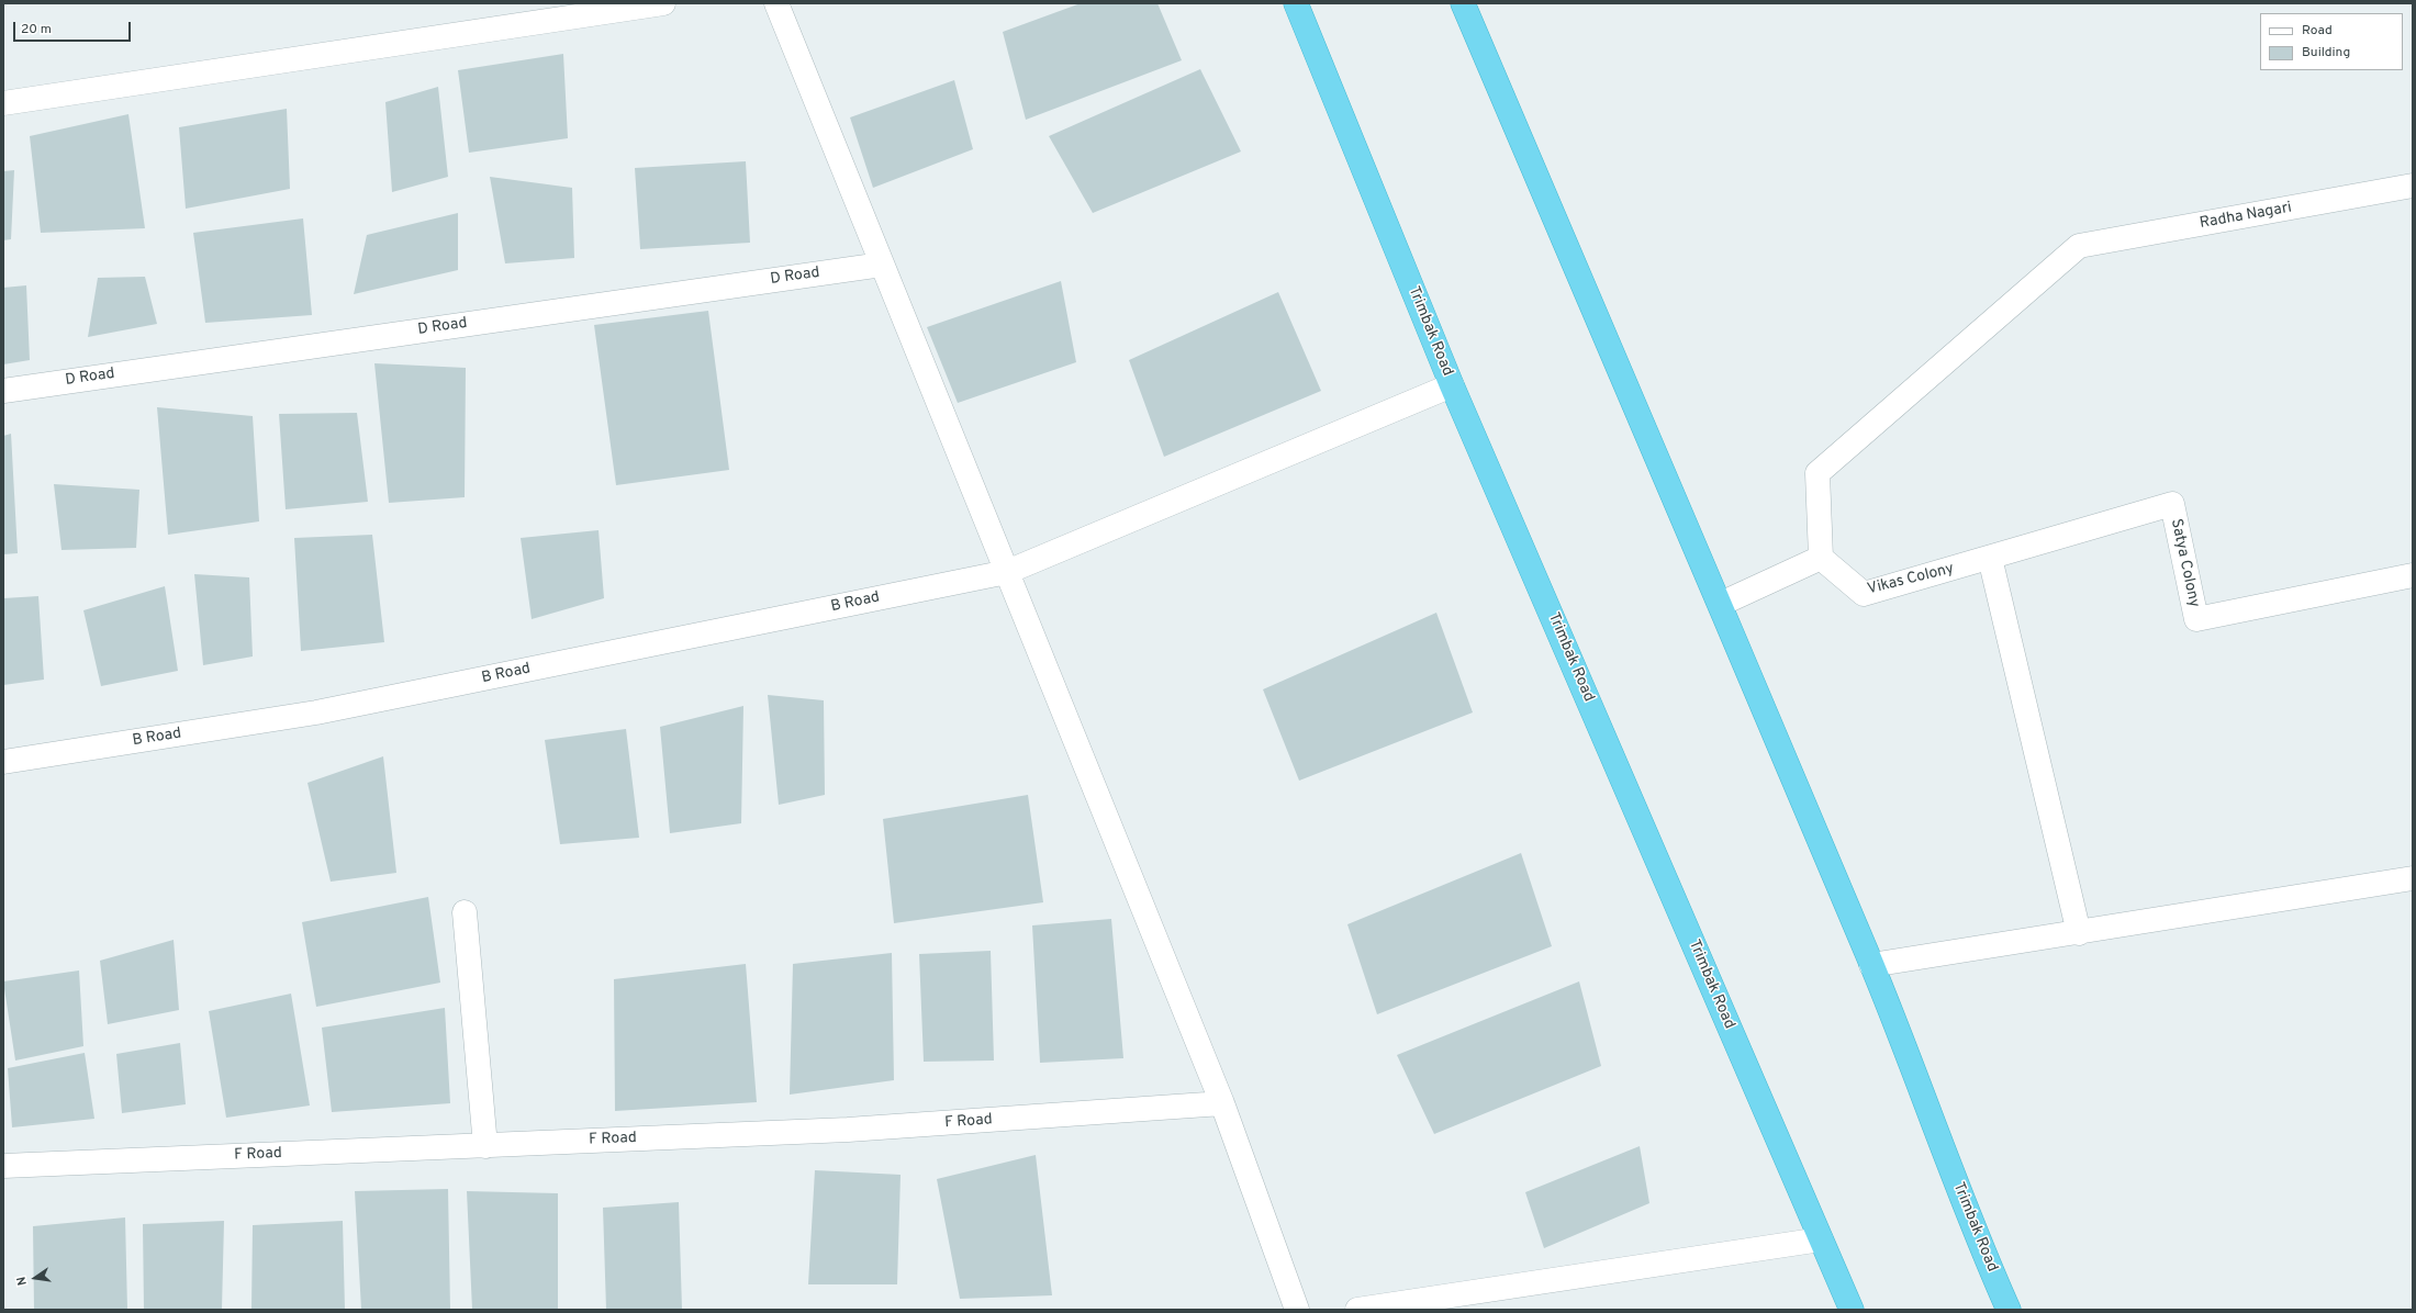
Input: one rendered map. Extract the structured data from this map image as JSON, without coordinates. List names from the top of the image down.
{
  "streets": {
    "highway": ["Trimbak Road"],
    "street": [
      "Radha Nagari",
      "D Road",
      "Satya Colony",
      "Vikas Colony",
      "B Road",
      "F Road"
    ]
  },
  "crossings": [
    ["Radha Nagari", "Vikas Colony"],
    ["Trimbak Road", "B Road"],
    ["Satya Colony", "Vikas Colony"]
  ],
  "legend": ["Road", "Building"],
  "scale_bar": "20 m",
  "north": "left"
}
